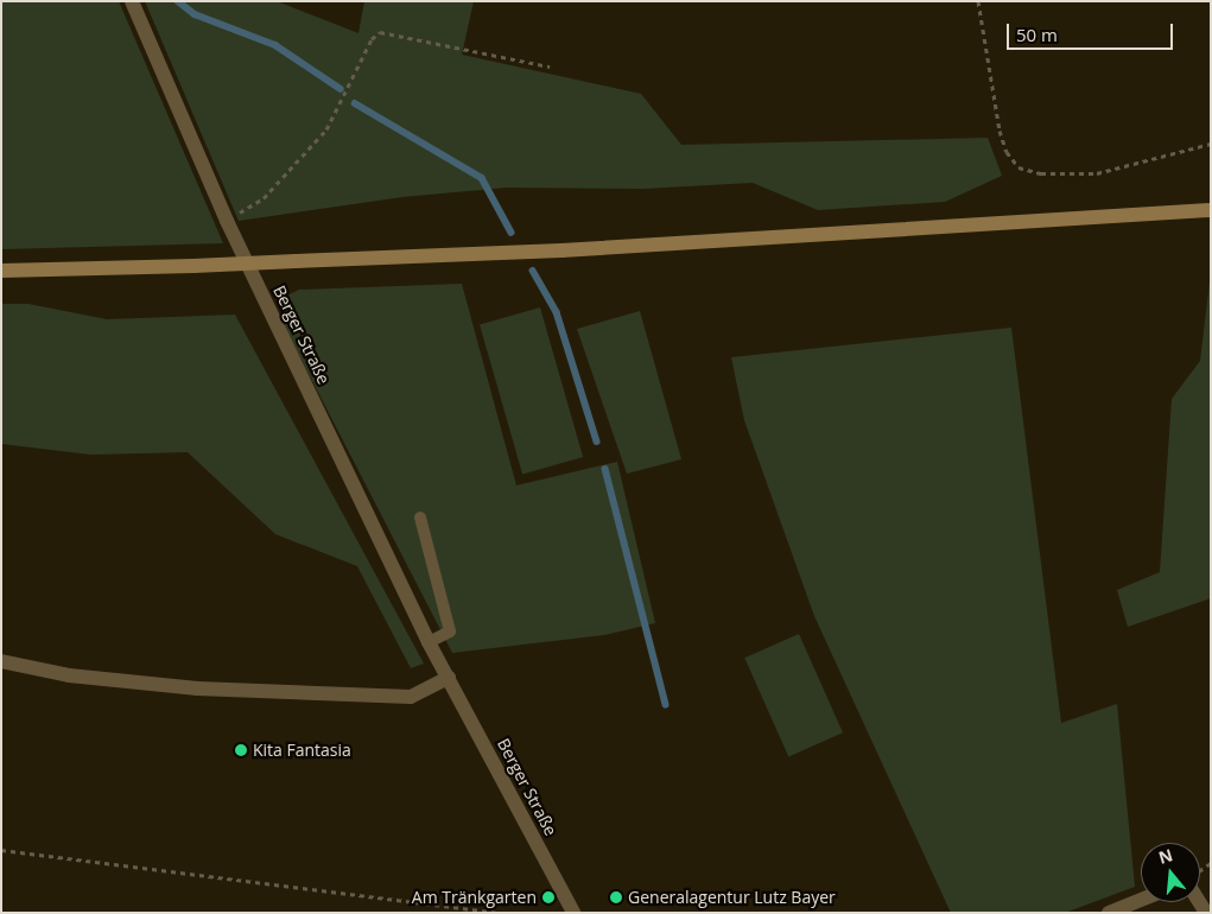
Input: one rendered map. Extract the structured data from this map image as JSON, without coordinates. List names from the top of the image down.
{
  "streets": {
    "street": ["Berger Straße"]
  },
  "places": ["Kita Fantasia", "Am Tränkgarten", "Generalagentur Lutz Bayer"],
  "scale_bar": "50 m",
  "north": "top"
}
